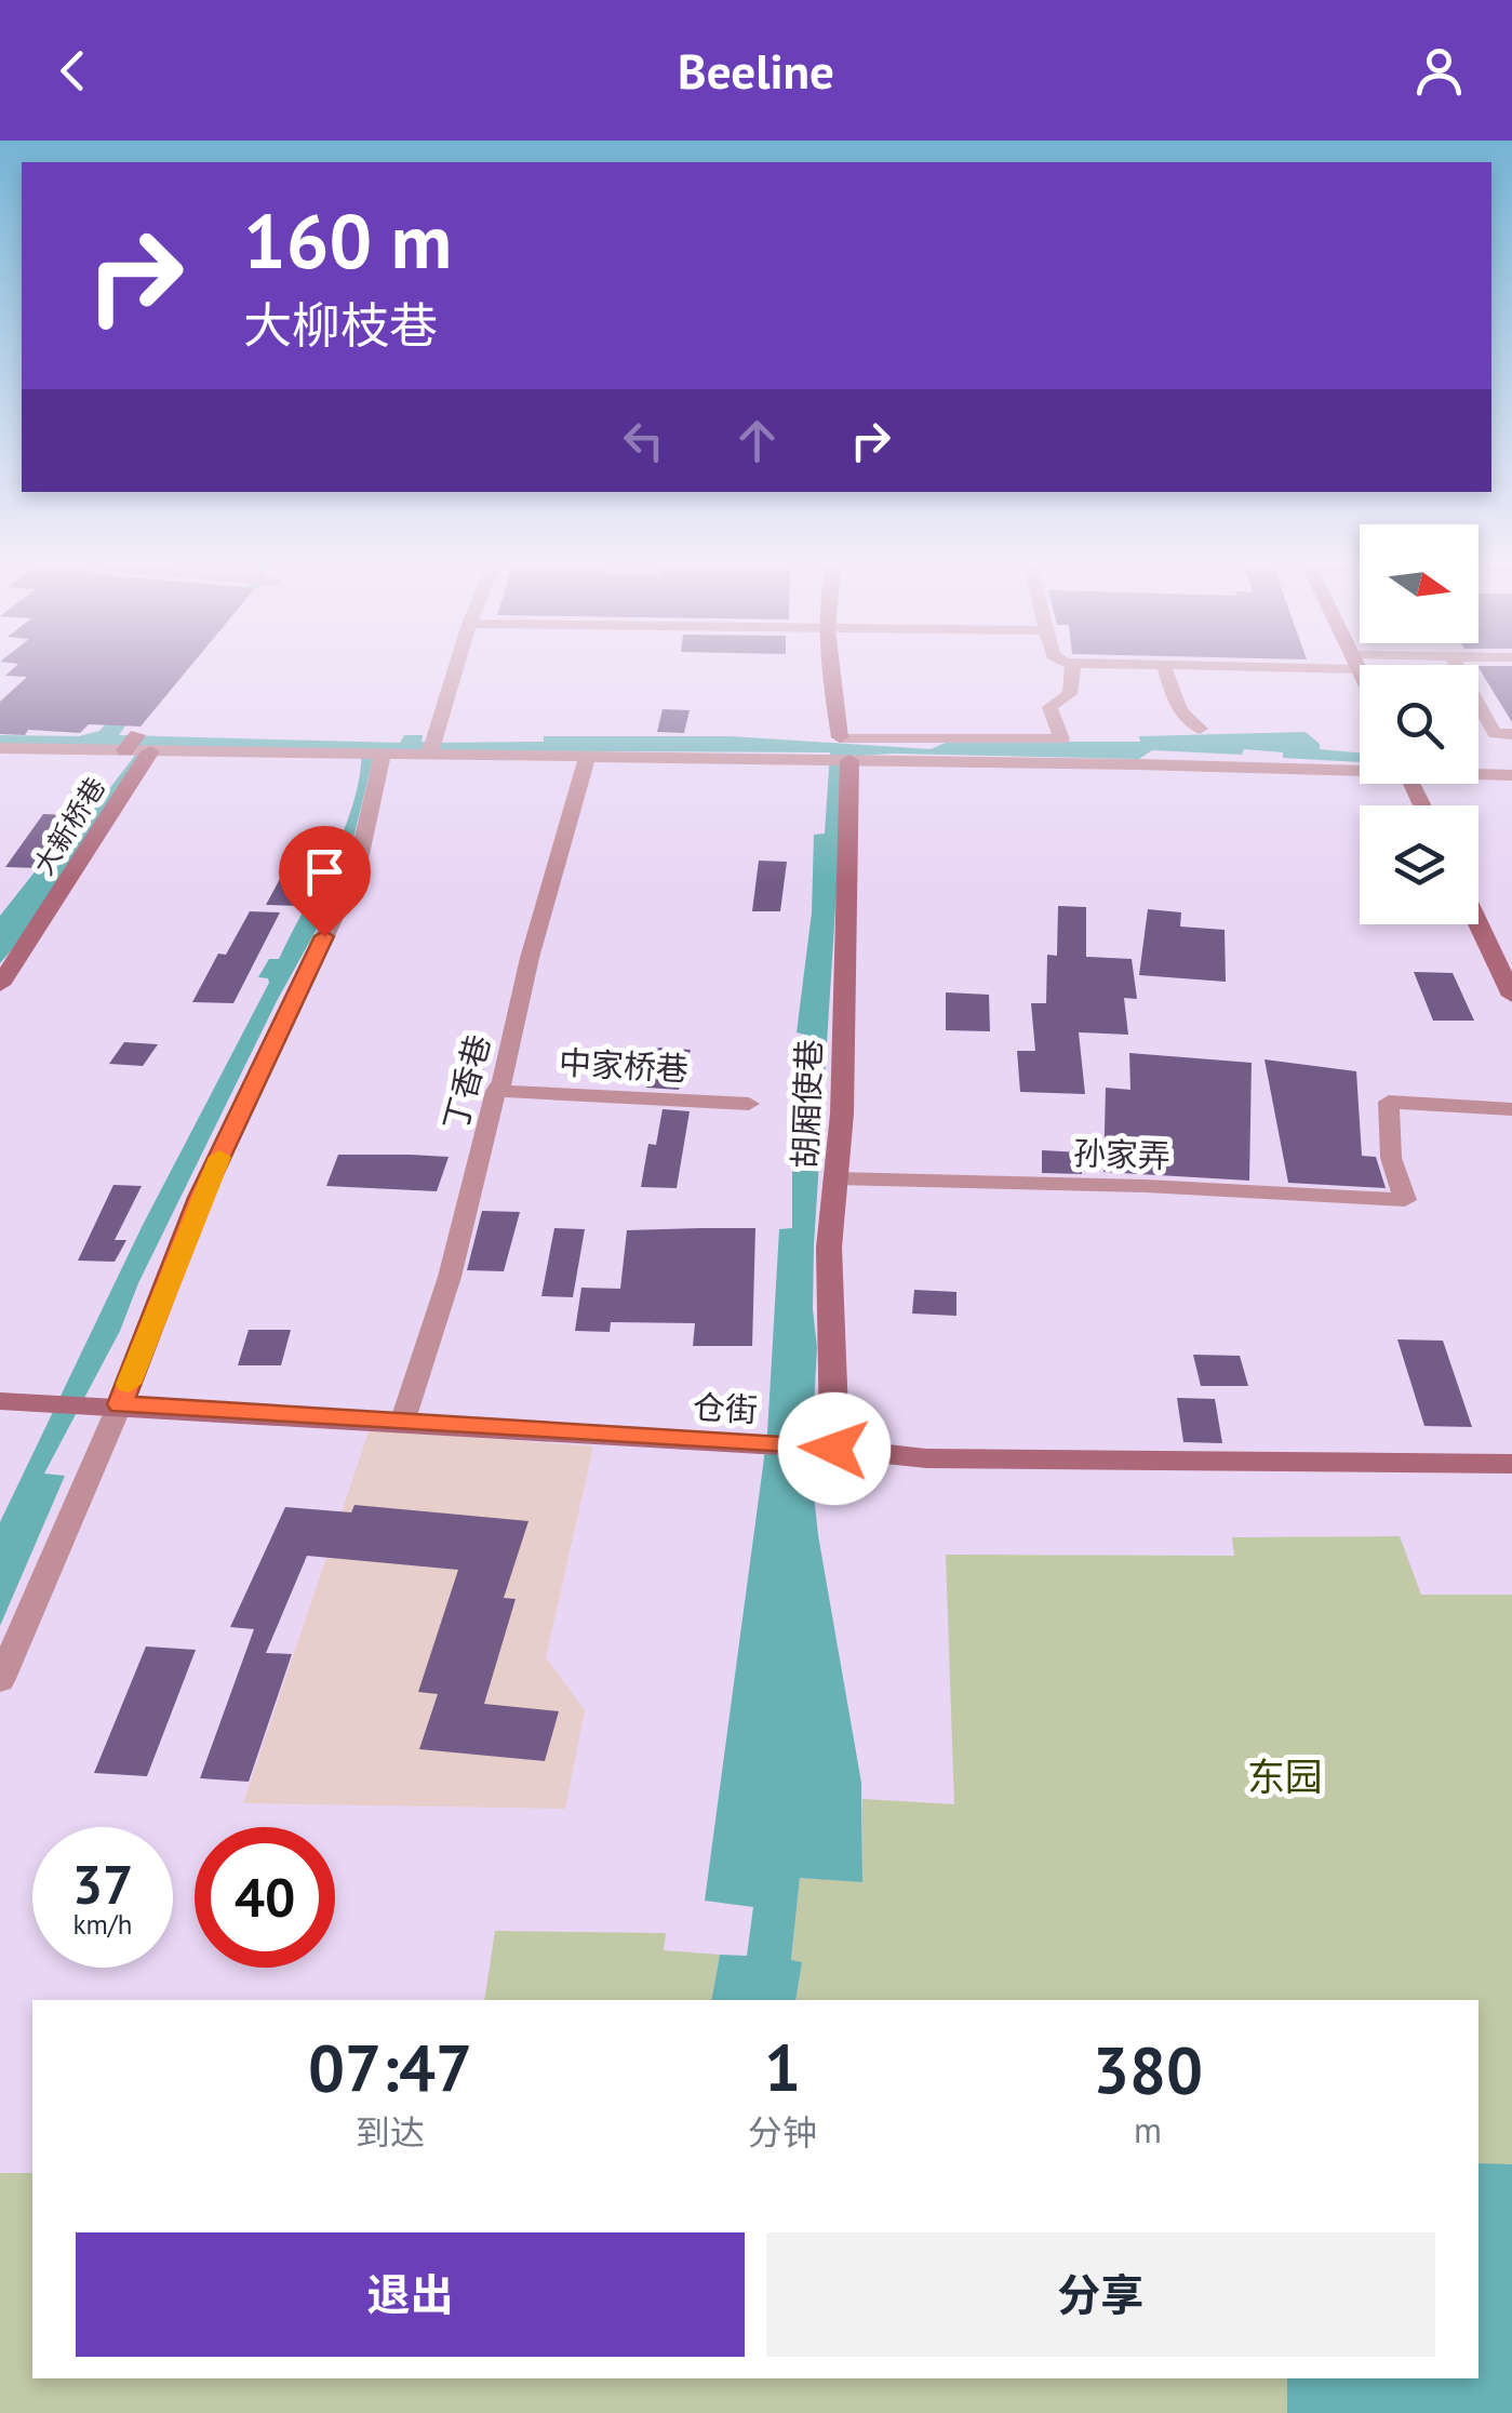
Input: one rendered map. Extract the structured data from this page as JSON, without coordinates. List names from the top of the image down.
{
  "streets": {
    "street": [
      "大新桥巷",
      "中家桥巷",
      "丁香巷",
      "胡厢使巷",
      "孙家弄",
      "仓街"
    ]
  },
  "crossings": [
    ["中家桥巷", "丁香巷"],
    ["丁香巷", "仓街"],
    ["胡厢使巷", "孙家弄"],
    ["胡厢使巷", "仓街"]
  ],
  "parks": ["东园"],
  "north": "right",
  "page": {
    "header": "Beeline",
    "turn": ["160 m", "大柳枝巷"],
    "speed": "37 km/h",
    "limit": "40",
    "eta": [
      "07:47",
      "到达",
      "1",
      "分钟",
      "380",
      "m"
    ],
    "buttons": ["退出", "分享"]
  }
}
